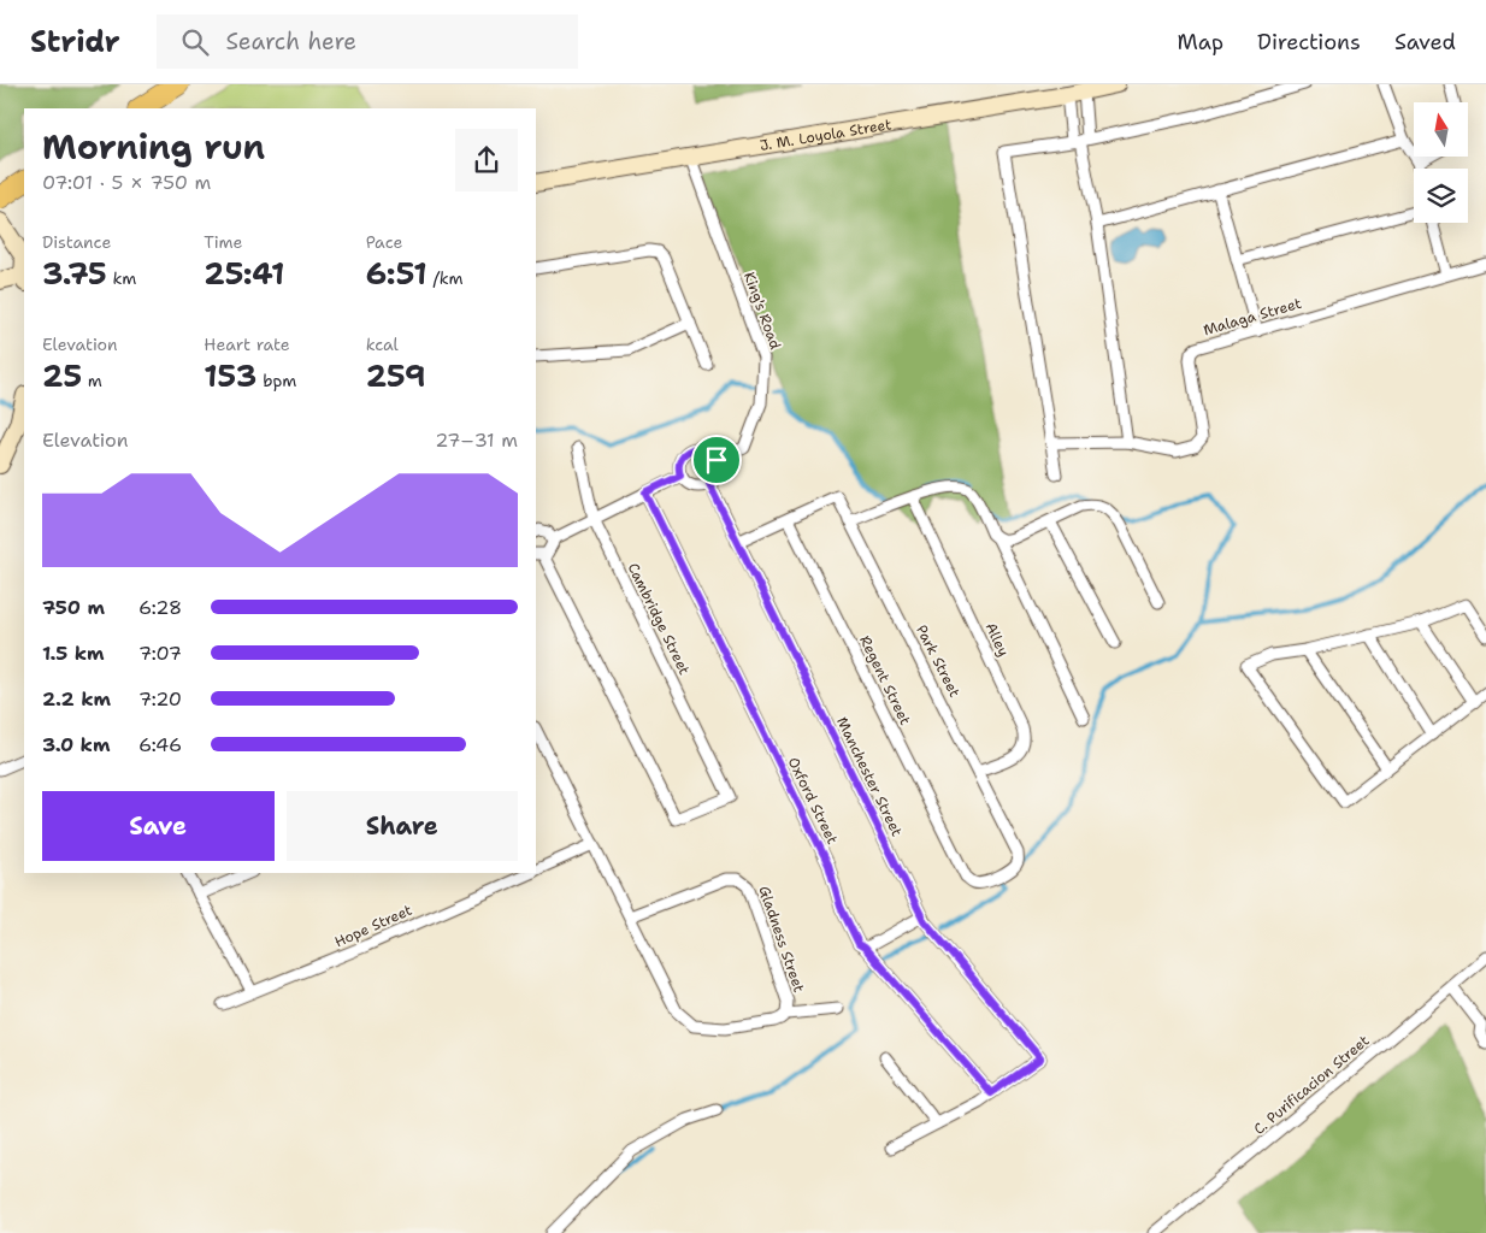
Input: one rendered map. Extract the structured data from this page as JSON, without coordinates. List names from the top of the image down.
{
  "streets": {
    "main road": ["J. M. Loyola Street"],
    "street": [
      "King's Road",
      "Malaga Street",
      "Cambridge Street",
      "Alley",
      "Park Street",
      "Regent Street",
      "Manchester Street",
      "Oxford Street",
      "Hope Street",
      "Gladness Street",
      "C. Purificacion Street"
    ]
  },
  "crossings": [
    ["J. M. Loyola Street", "King's Road"],
    ["King's Road", "Manchester Street"],
    ["Alley", "Park Street"],
    ["Park Street", "Regent Street"],
    ["Park Street", "Manchester Street"],
    ["Manchester Street", "Oxford Street"],
    ["Hope Street", "Gladness Street"]
  ],
  "north": "top",
  "page": {
    "header": "Stridr",
    "search": "Search here",
    "nav": ["Map", "Directions", "Saved"],
    "heading": ["Morning run", "07:01 · 5 × 750 m"],
    "stats": [
      ["Distance", "3.75 km"],
      ["Time", "25:41"],
      ["Pace", "6:51 /km"],
      ["Elevation", "25 m"],
      ["Heart rate", "153 bpm"],
      ["kcal", "259"]
    ],
    "chart": ["Elevation", "27–31 m"],
    "list": [
      {
        "name": "750 m",
        "note": "6:28"
      },
      {
        "name": "1.5 km",
        "note": "7:07"
      },
      {
        "name": "2.2 km",
        "note": "7:20"
      },
      {
        "name": "3.0 km",
        "note": "6:46"
      }
    ],
    "buttons": ["Save", "Share"]
  }
}
